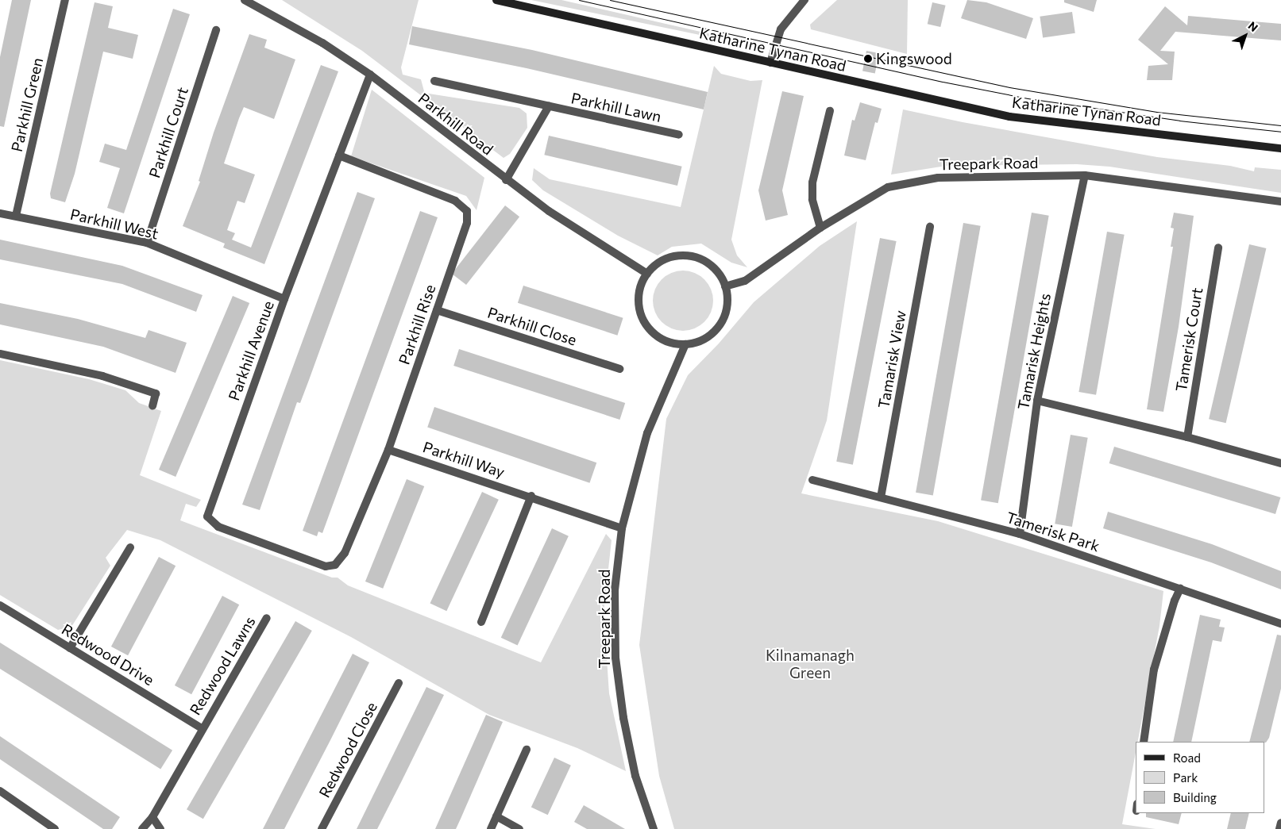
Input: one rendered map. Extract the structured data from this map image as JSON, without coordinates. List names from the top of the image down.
{
  "streets": {
    "main road": ["Katharine Tynan Road"],
    "street": [
      "Parkhill Green",
      "Parkhill Lawn",
      "Parkhill Road",
      "Parkhill Court",
      "Treepark Road",
      "Parkhill West",
      "Parkhill Rise",
      "Parkhill Close",
      "Tamerisk Court",
      "Parkhill Avenue",
      "Tamarisk Heights",
      "Tamarisk View",
      "Parkhill Way",
      "Tamerisk Park",
      "Redwood Drive",
      "Redwood Lawns",
      "Redwood Close"
    ]
  },
  "crossings": [
    ["Parkhill Green", "Parkhill West"],
    ["Parkhill Lawn", "Parkhill Road"],
    ["Parkhill Road", "Treepark Road"],
    ["Parkhill Road", "Parkhill Avenue"],
    ["Parkhill Court", "Parkhill West"],
    ["Treepark Road", "Tamarisk Heights"],
    ["Treepark Road", "Parkhill Way"],
    ["Parkhill West", "Parkhill Avenue"],
    ["Parkhill Rise", "Parkhill Close"],
    ["Parkhill Rise", "Parkhill Avenue"],
    ["Parkhill Rise", "Parkhill Way"],
    ["Tamarisk Heights", "Tamerisk Park"],
    ["Tamarisk View", "Tamerisk Park"],
    ["Redwood Drive", "Redwood Lawns"]
  ],
  "parks": ["Kilnamanagh Green"],
  "places": ["Kingswood"],
  "legend": ["Road", "Park", "Building"],
  "north": "top right"
}
